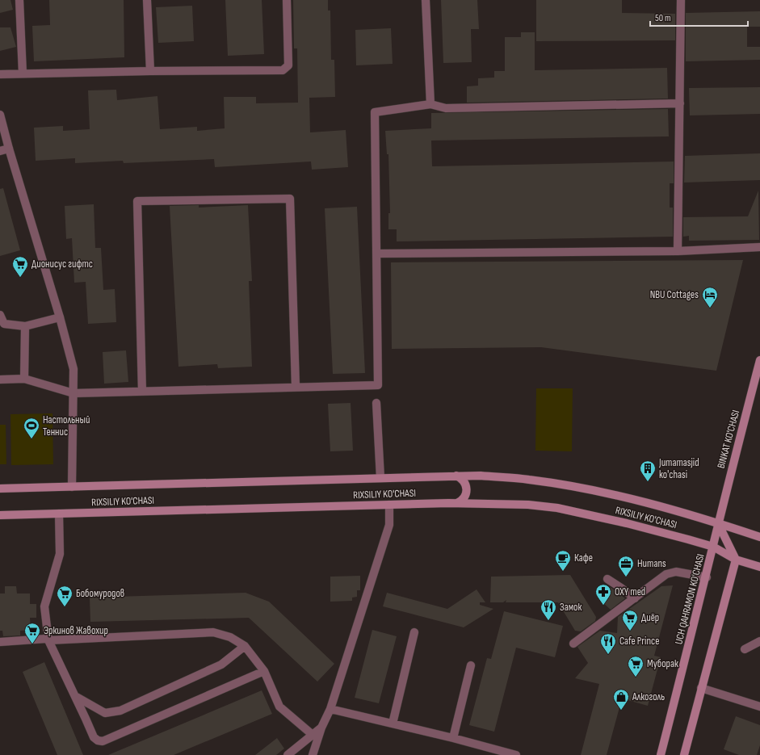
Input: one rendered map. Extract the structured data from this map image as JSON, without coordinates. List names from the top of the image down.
{
  "streets": {
    "main road": ["BINKAT KO'CHASI", "RIXSILIY KO'CHASI", "UCH QAHRAMON KO'CHASI"]
  },
  "crossings": [
    ["BINKAT KO'CHASI", "RIXSILIY KO'CHASI"],
    ["BINKAT KO'CHASI", "UCH QAHRAMON KO'CHASI"],
    ["RIXSILIY KO'CHASI", "UCH QAHRAMON KO'CHASI"]
  ],
  "places": {
    "supermarket": [
      "Дионисус гифтс",
      "Бобомуродов",
      "Диёр",
      "Эркинов Жавохир",
      "Муборак"
    ],
    "hotel": ["NBU Cottages"],
    "sports": ["Настольный Теннис"],
    "building": ["Jumamasjid ko'chasi"],
    "cafe": ["Кафе"],
    "office": ["Humans"],
    "pharmacy": ["OXY med"],
    "restaurant": ["Замок", "Cafe Prince"],
    "shop": ["Алкоголь"]
  },
  "scale_bar": "50 m"
}
